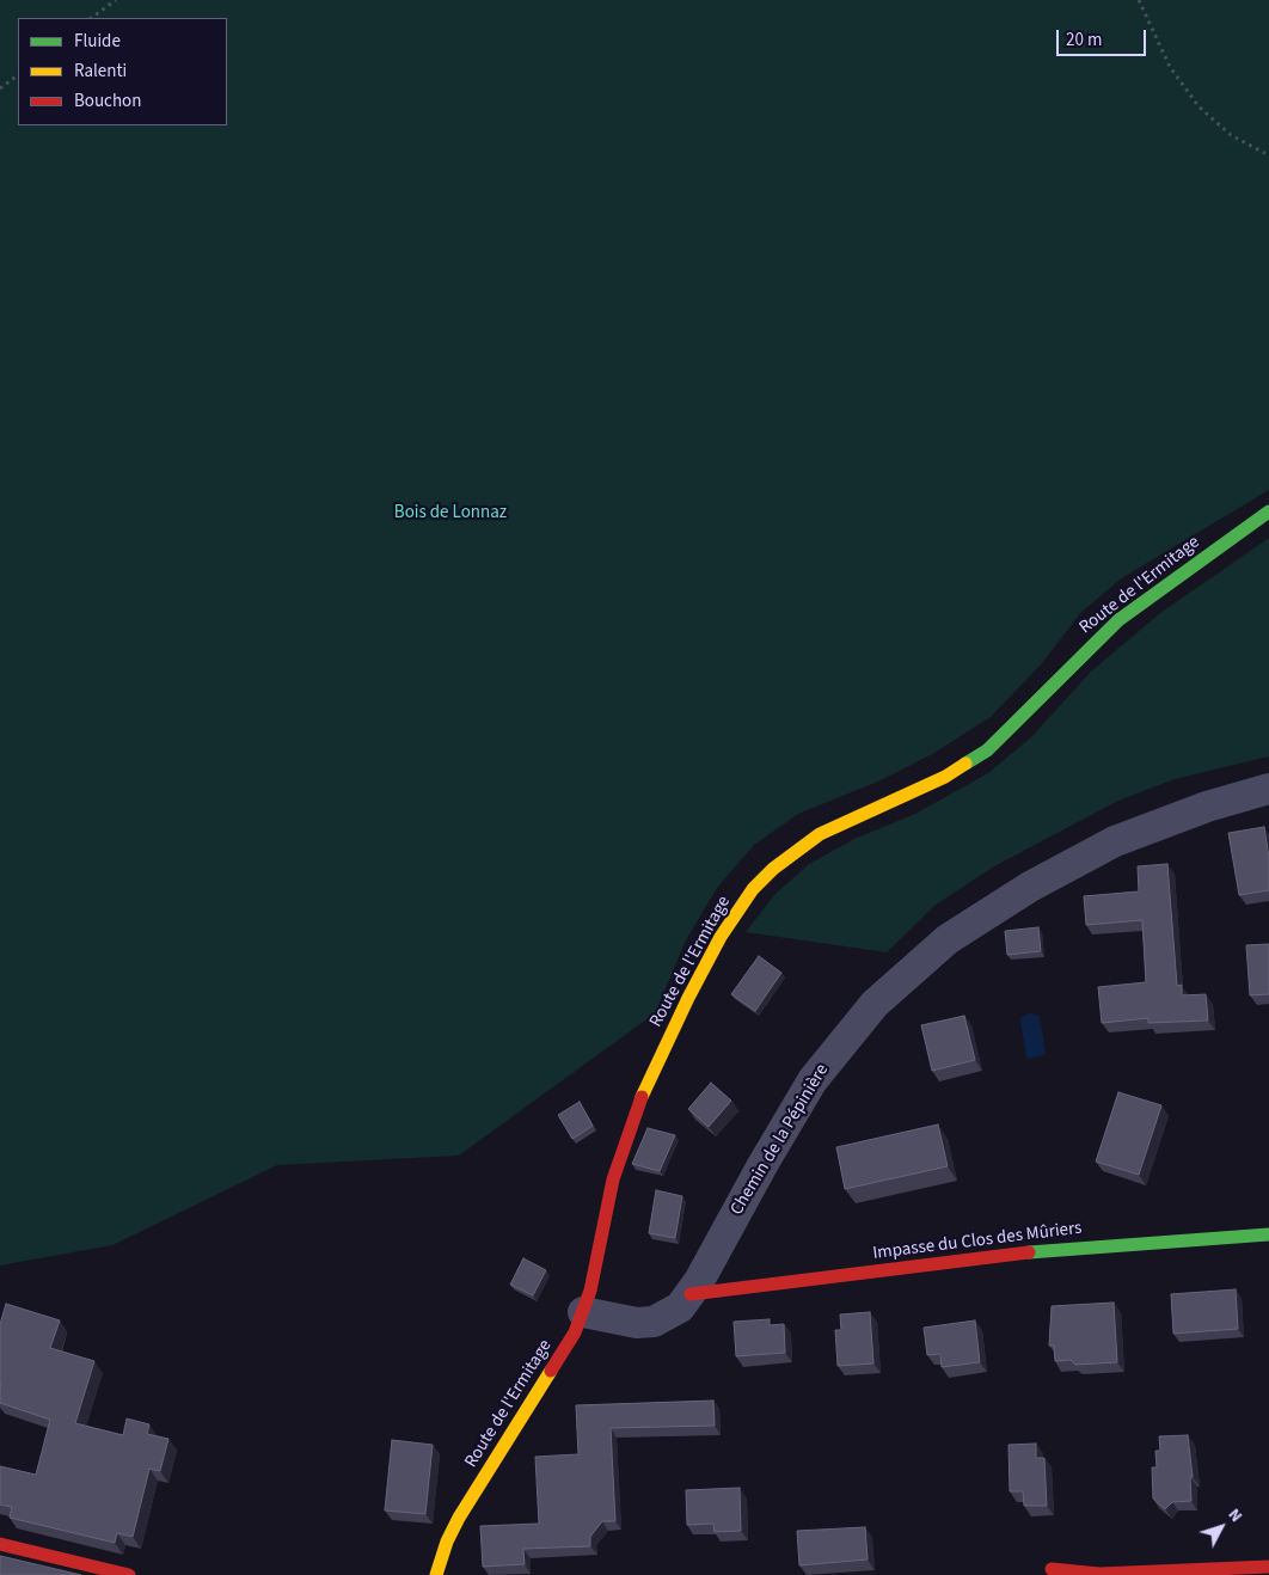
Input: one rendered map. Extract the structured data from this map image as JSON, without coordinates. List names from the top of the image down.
{
  "streets": {
    "street": ["Route de l'Ermitage", "Chemin de la Pépinière", "Impasse du Clos des Mûriers"]
  },
  "crossings": [
    ["Route de l'Ermitage", "Chemin de la Pépinière"],
    ["Chemin de la Pépinière", "Impasse du Clos des Mûriers"]
  ],
  "parks": ["Bois de Lonnaz"],
  "legend": ["Fluide", "Ralenti", "Bouchon"],
  "scale_bar": "20 m",
  "north": "top right"
}
